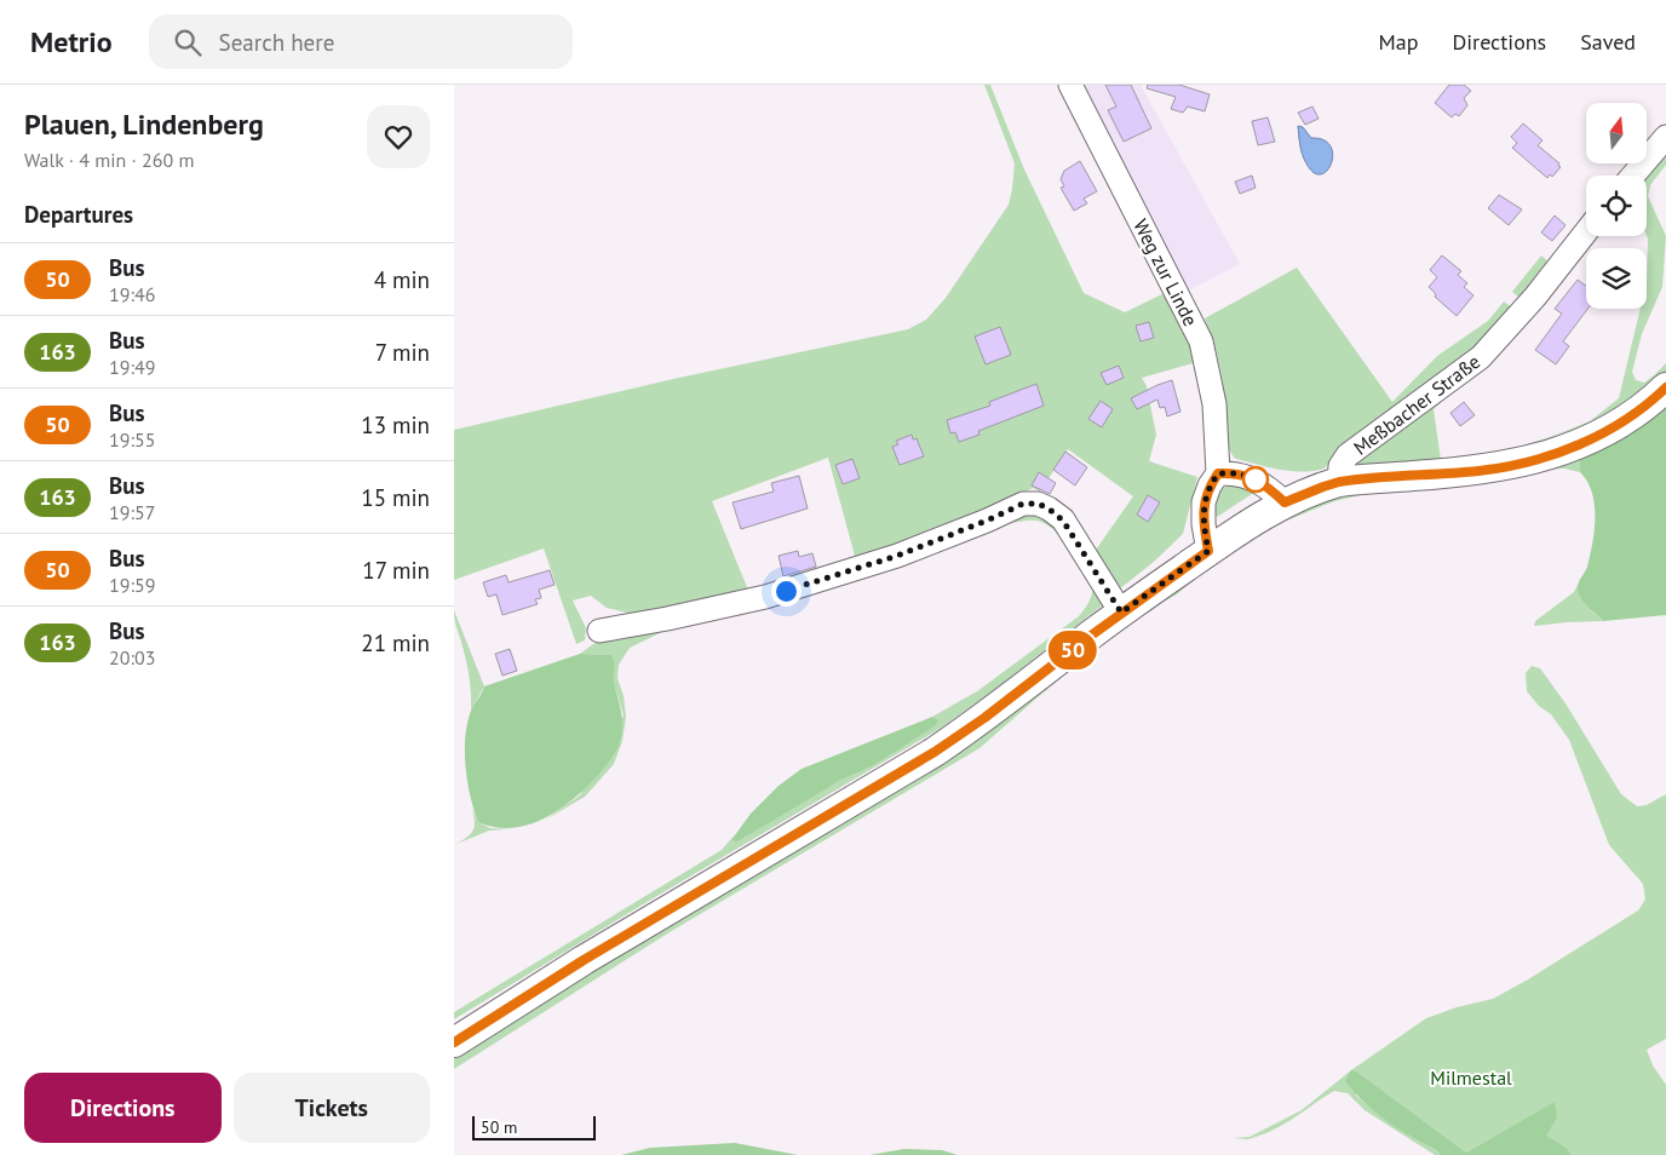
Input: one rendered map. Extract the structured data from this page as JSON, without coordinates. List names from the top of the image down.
{
  "streets": {
    "street": ["Weg zur Linde", "Meßbacher Straße"]
  },
  "parks": ["Milmestal"],
  "lines": ["bus line 50"],
  "scale_bar": "50 m",
  "north": "top",
  "page": {
    "header": "Metrio",
    "search": "Search here",
    "nav": ["Map", "Directions", "Saved"],
    "heading": [
      ["Plauen, Lindenberg", "Walk · 4 min · 260 m"],
      "Departures"
    ],
    "on_map": "50",
    "list": [
      {
        "mark": "50",
        "name": "Bus",
        "note": "19:46",
        "value": "4 min"
      },
      {
        "mark": "163",
        "name": "Bus",
        "note": "19:49",
        "value": "7 min"
      },
      {
        "mark": "50",
        "name": "Bus",
        "note": "19:55",
        "value": "13 min"
      },
      {
        "mark": "163",
        "name": "Bus",
        "note": "19:57",
        "value": "15 min"
      },
      {
        "mark": "50",
        "name": "Bus",
        "note": "19:59",
        "value": "17 min"
      },
      {
        "mark": "163",
        "name": "Bus",
        "note": "20:03",
        "value": "21 min"
      }
    ],
    "buttons": ["Directions", "Tickets"],
    "scale": "50 m"
  }
}
